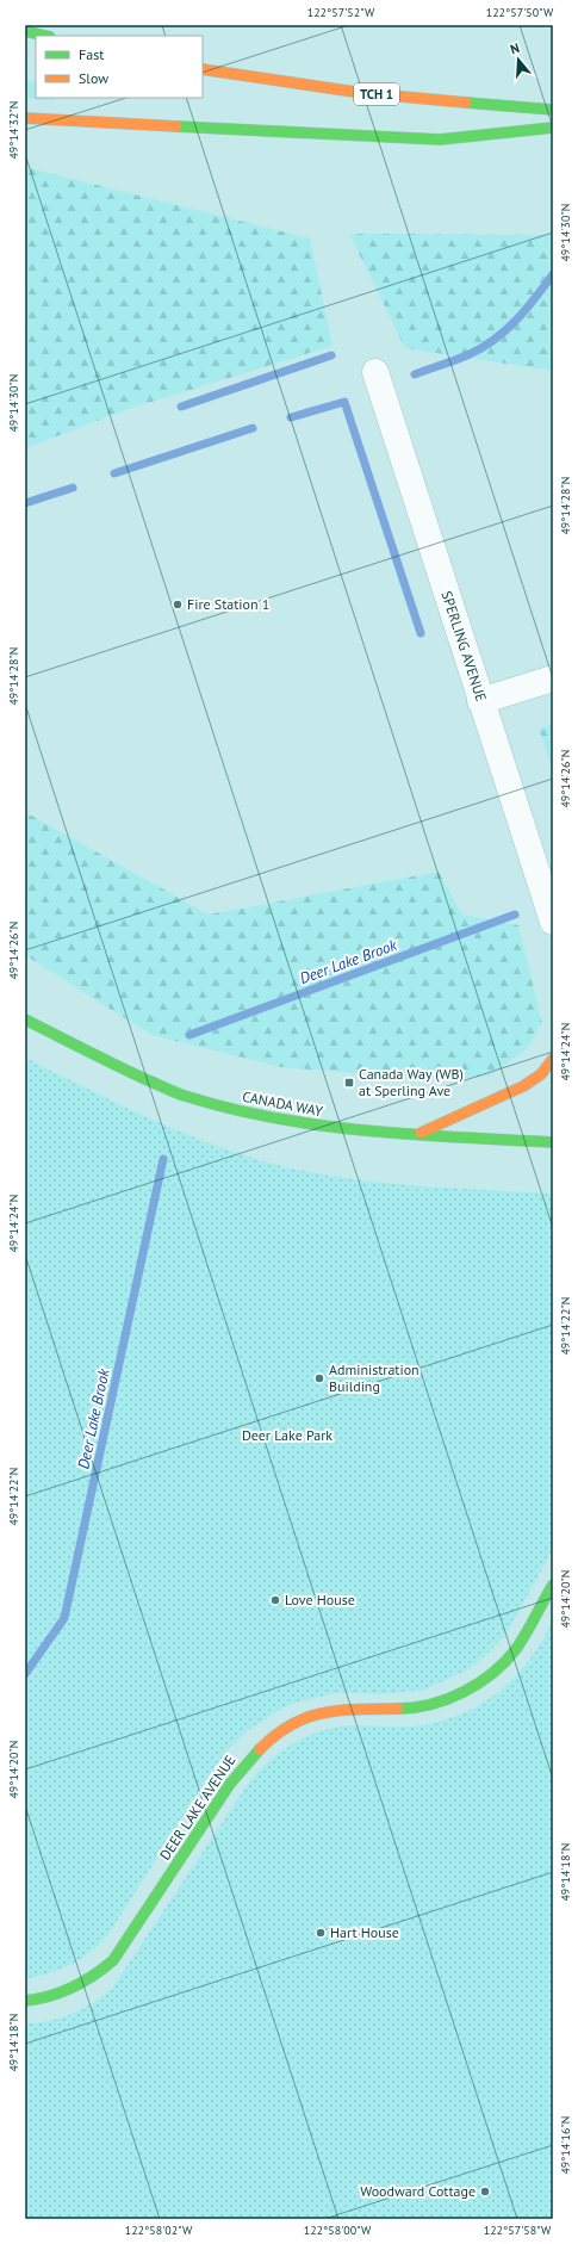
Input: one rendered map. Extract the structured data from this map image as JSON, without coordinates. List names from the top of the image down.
{
  "streets": {
    "main road": ["TCH 1", "CANADA WAY", "DEER LAKE AVENUE"],
    "street": ["SPERLING AVENUE"]
  },
  "water": ["Deer Lake Brook"],
  "parks": ["Deer Lake Park"],
  "places": {
    "other": [
      "Fire Station 1",
      "Administration Building",
      "Love House",
      "Hart House",
      "Woodward Cottage"
    ],
    "transit": ["Canada Way (WB) at Sperling Ave"]
  },
  "legend": ["Fast", "Slow"],
  "north": "top",
  "coordinates": [
    "122°57'52\"W",
    "122°57'50\"W",
    "49°14'32\"N",
    "49°14'30\"N",
    "49°14'28\"N",
    "49°14'26\"N",
    "49°14'24\"N",
    "49°14'22\"N",
    "49°14'20\"N",
    "49°14'18\"N",
    "49°14'16\"N",
    "122°58'02\"W",
    "122°58'00\"W",
    "122°57'58\"W"
  ]
}
